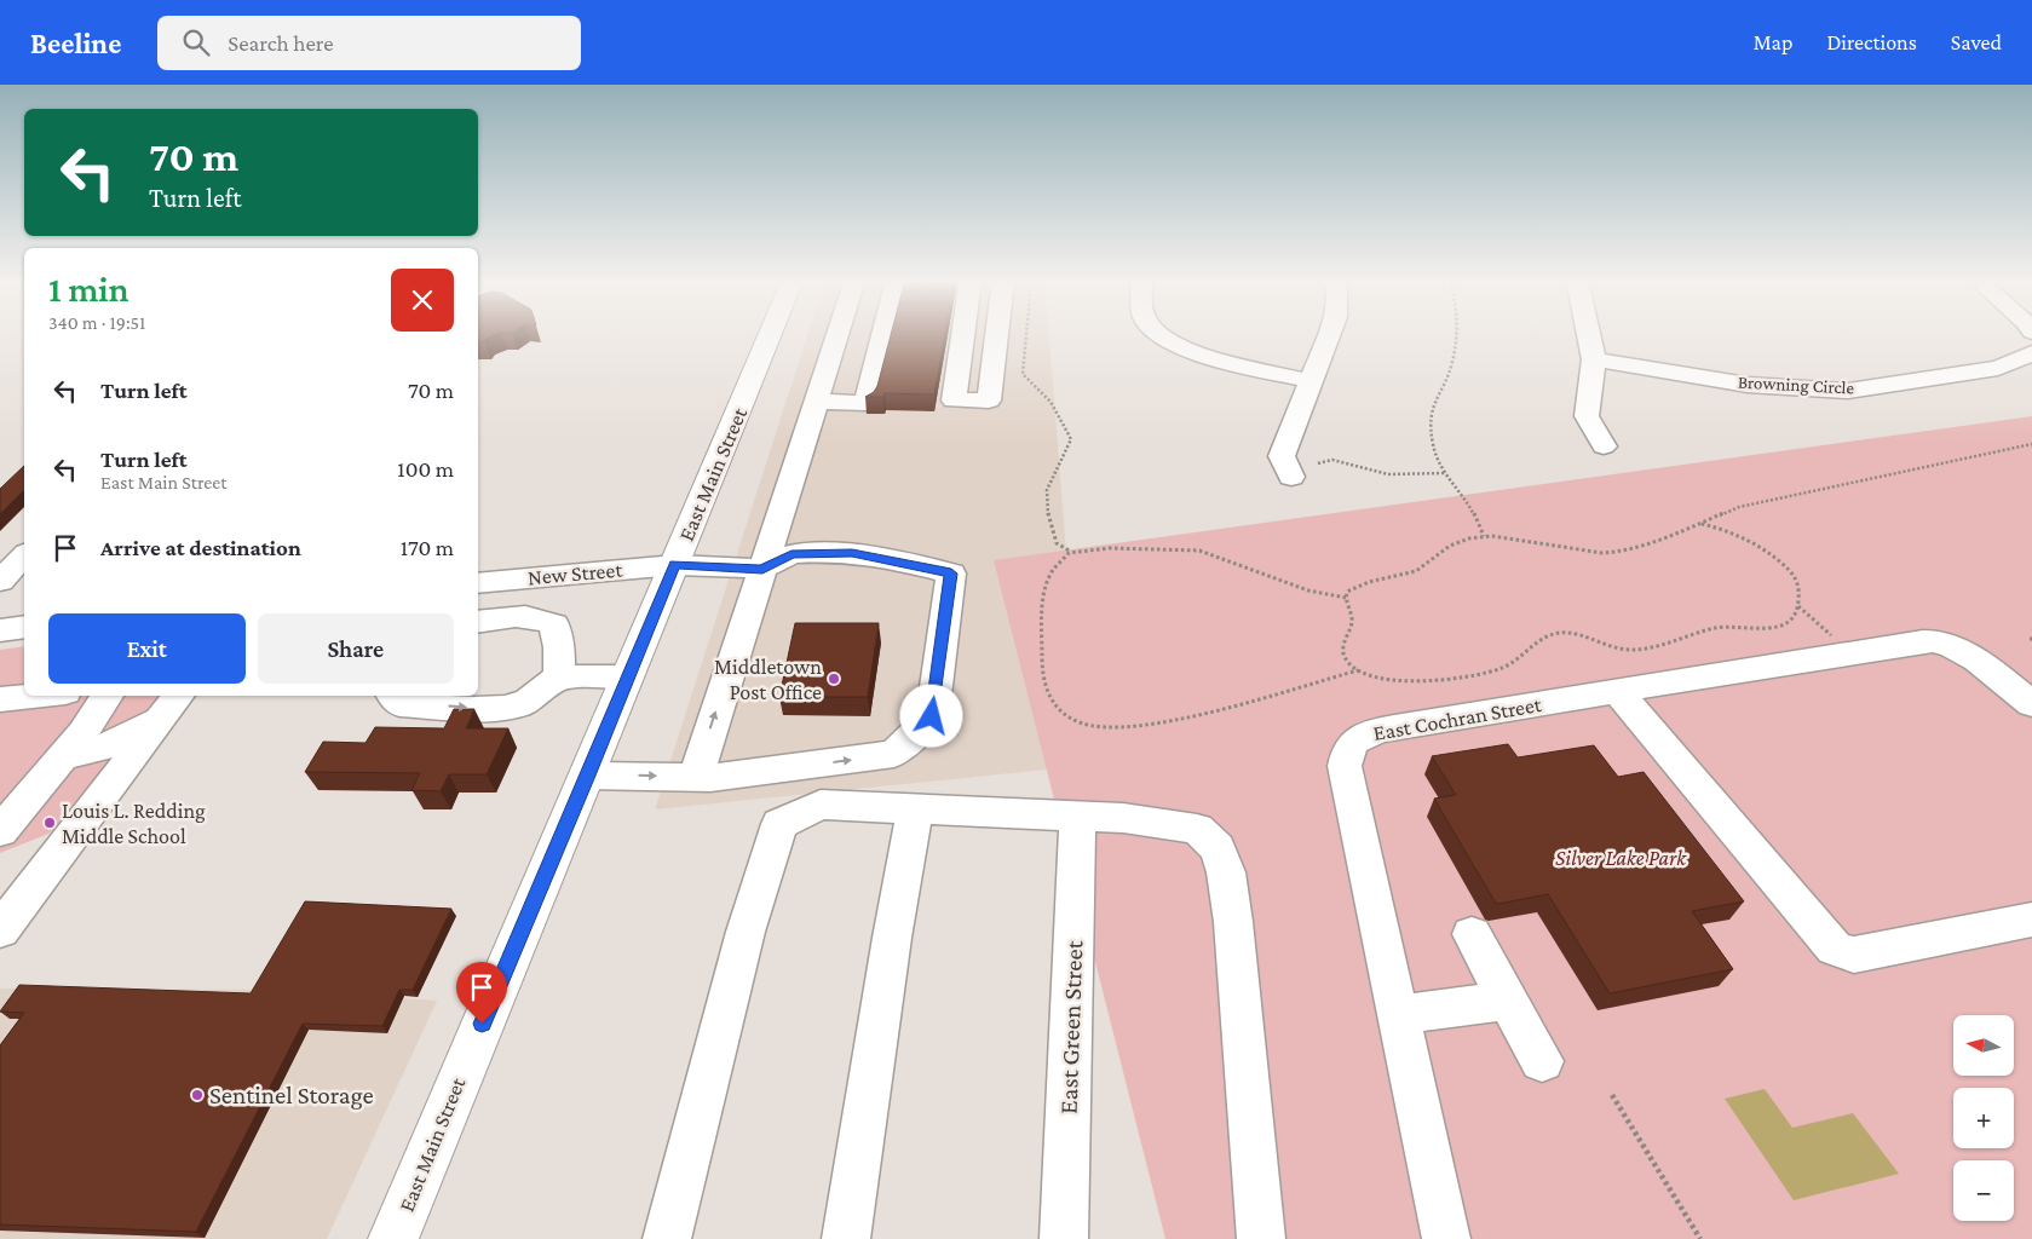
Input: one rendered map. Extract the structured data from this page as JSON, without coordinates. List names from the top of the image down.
{
  "streets": {
    "main road": ["East Main Street"],
    "street": [
      "Browning Circle",
      "New Street",
      "East Cochran Street",
      "East Green Street"
    ]
  },
  "crossings": [
    ["East Main Street", "New Street"]
  ],
  "parks": ["Silver Lake Park"],
  "places": ["Middletown Post Office", "Louis L. Redding Middle School", "Sentinel Storage"],
  "north": "left",
  "page": {
    "header": "Beeline",
    "search": "Search here",
    "nav": ["Map", "Directions", "Saved"],
    "turn": ["70 m", "Turn left"],
    "heading": ["1 min", "340 m · 19:51"],
    "list": [
      {
        "name": "Turn left",
        "value": "70 m"
      },
      {
        "name": "Turn left",
        "note": "East Main Street",
        "value": "100 m"
      },
      {
        "name": "Arrive at destination",
        "value": "170 m"
      }
    ],
    "buttons": ["Exit", "Share"],
    "map_buttons": ["+", "−"]
  }
}
